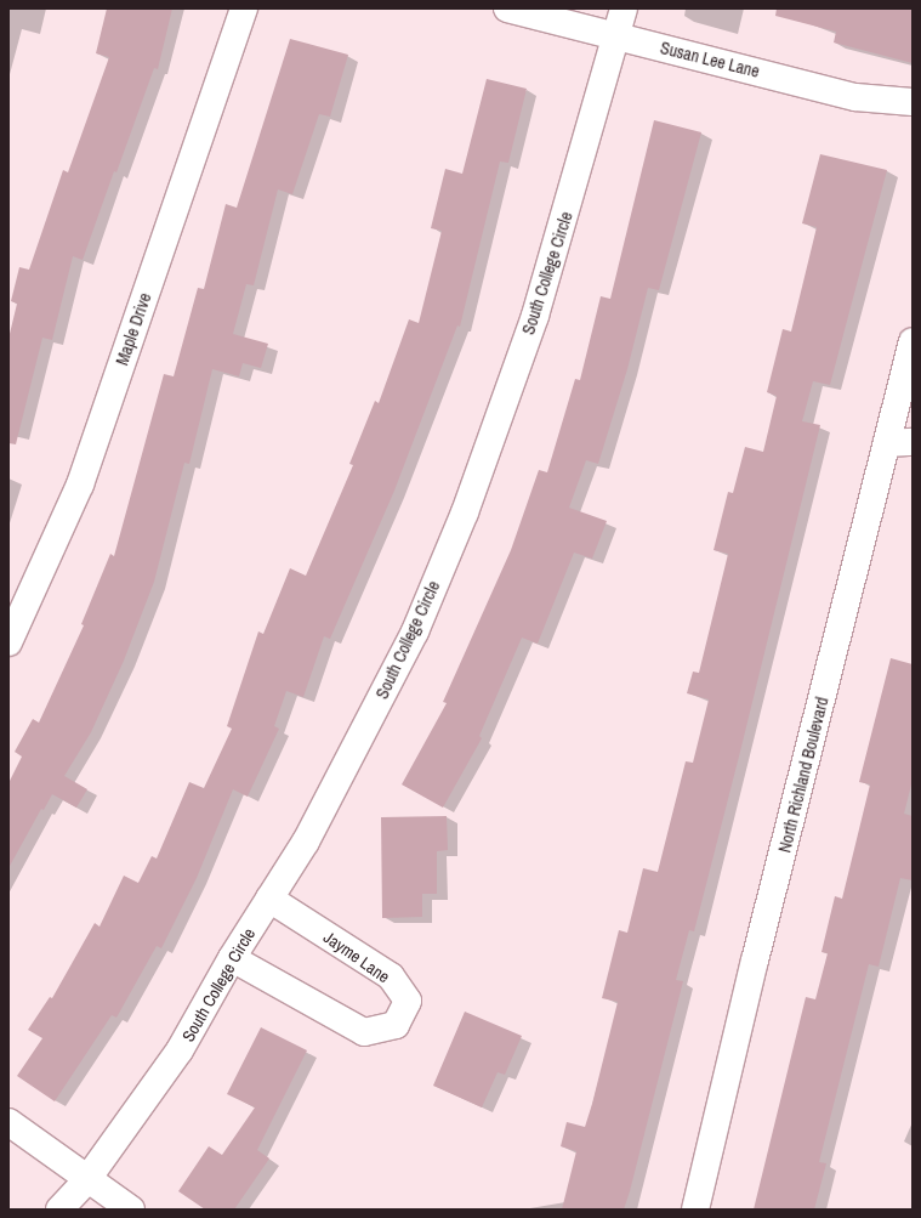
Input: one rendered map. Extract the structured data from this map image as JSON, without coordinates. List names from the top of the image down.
{
  "streets": {
    "street": [
      "Susan Lee Lane",
      "South College Circle",
      "Maple Drive",
      "North Richland Boulevard",
      "Jayme Lane"
    ]
  },
  "crossings": [
    ["Susan Lee Lane", "South College Circle"],
    ["South College Circle", "Jayme Lane"]
  ]
}
